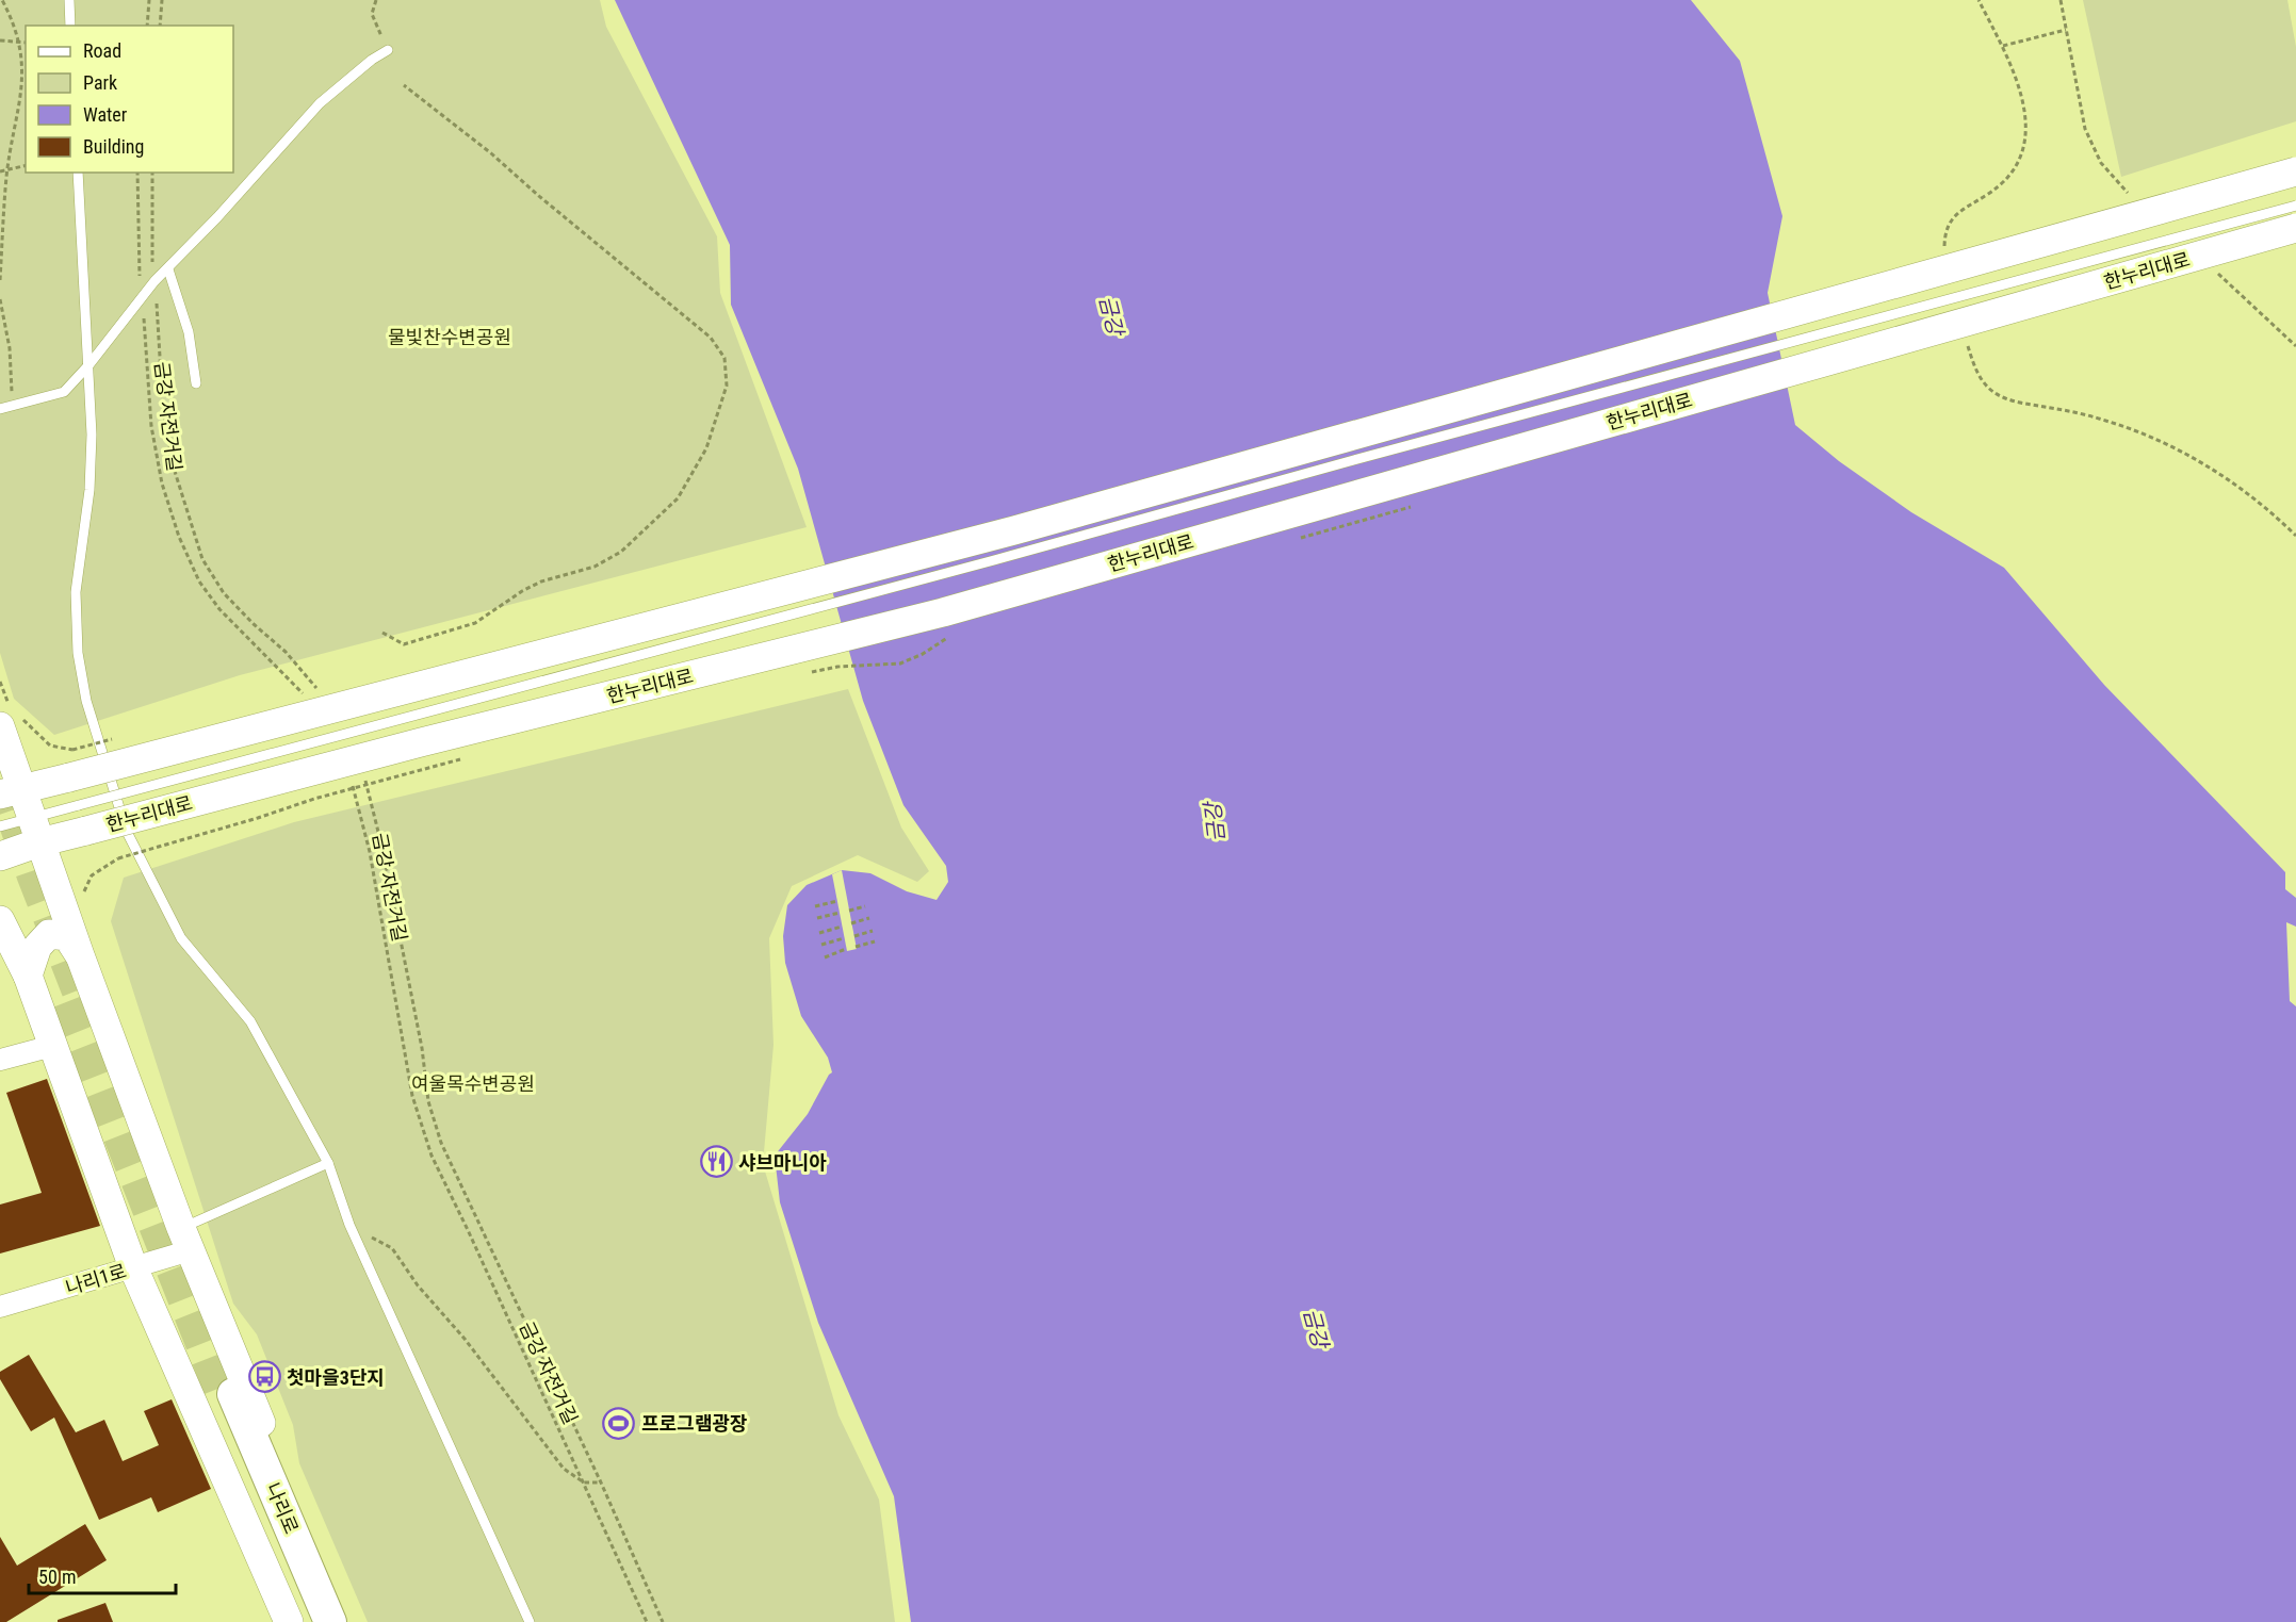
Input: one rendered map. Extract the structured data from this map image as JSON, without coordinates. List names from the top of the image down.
{
  "streets": {
    "main road": ["나리로"],
    "street": ["한누리대로", "나리1로"],
    "path": ["금강 자전거길"]
  },
  "water": ["금강"],
  "parks": ["물빛찬수변공원", "여울목수변공원"],
  "places": {
    "restaurant": ["샤브마니아"],
    "bus stop": ["첫마을3단지"],
    "sports": ["프로그램광장"]
  },
  "legend": [
    "Road",
    "Park",
    "Water",
    "Building"
  ],
  "scale_bar": "50 m"
}
